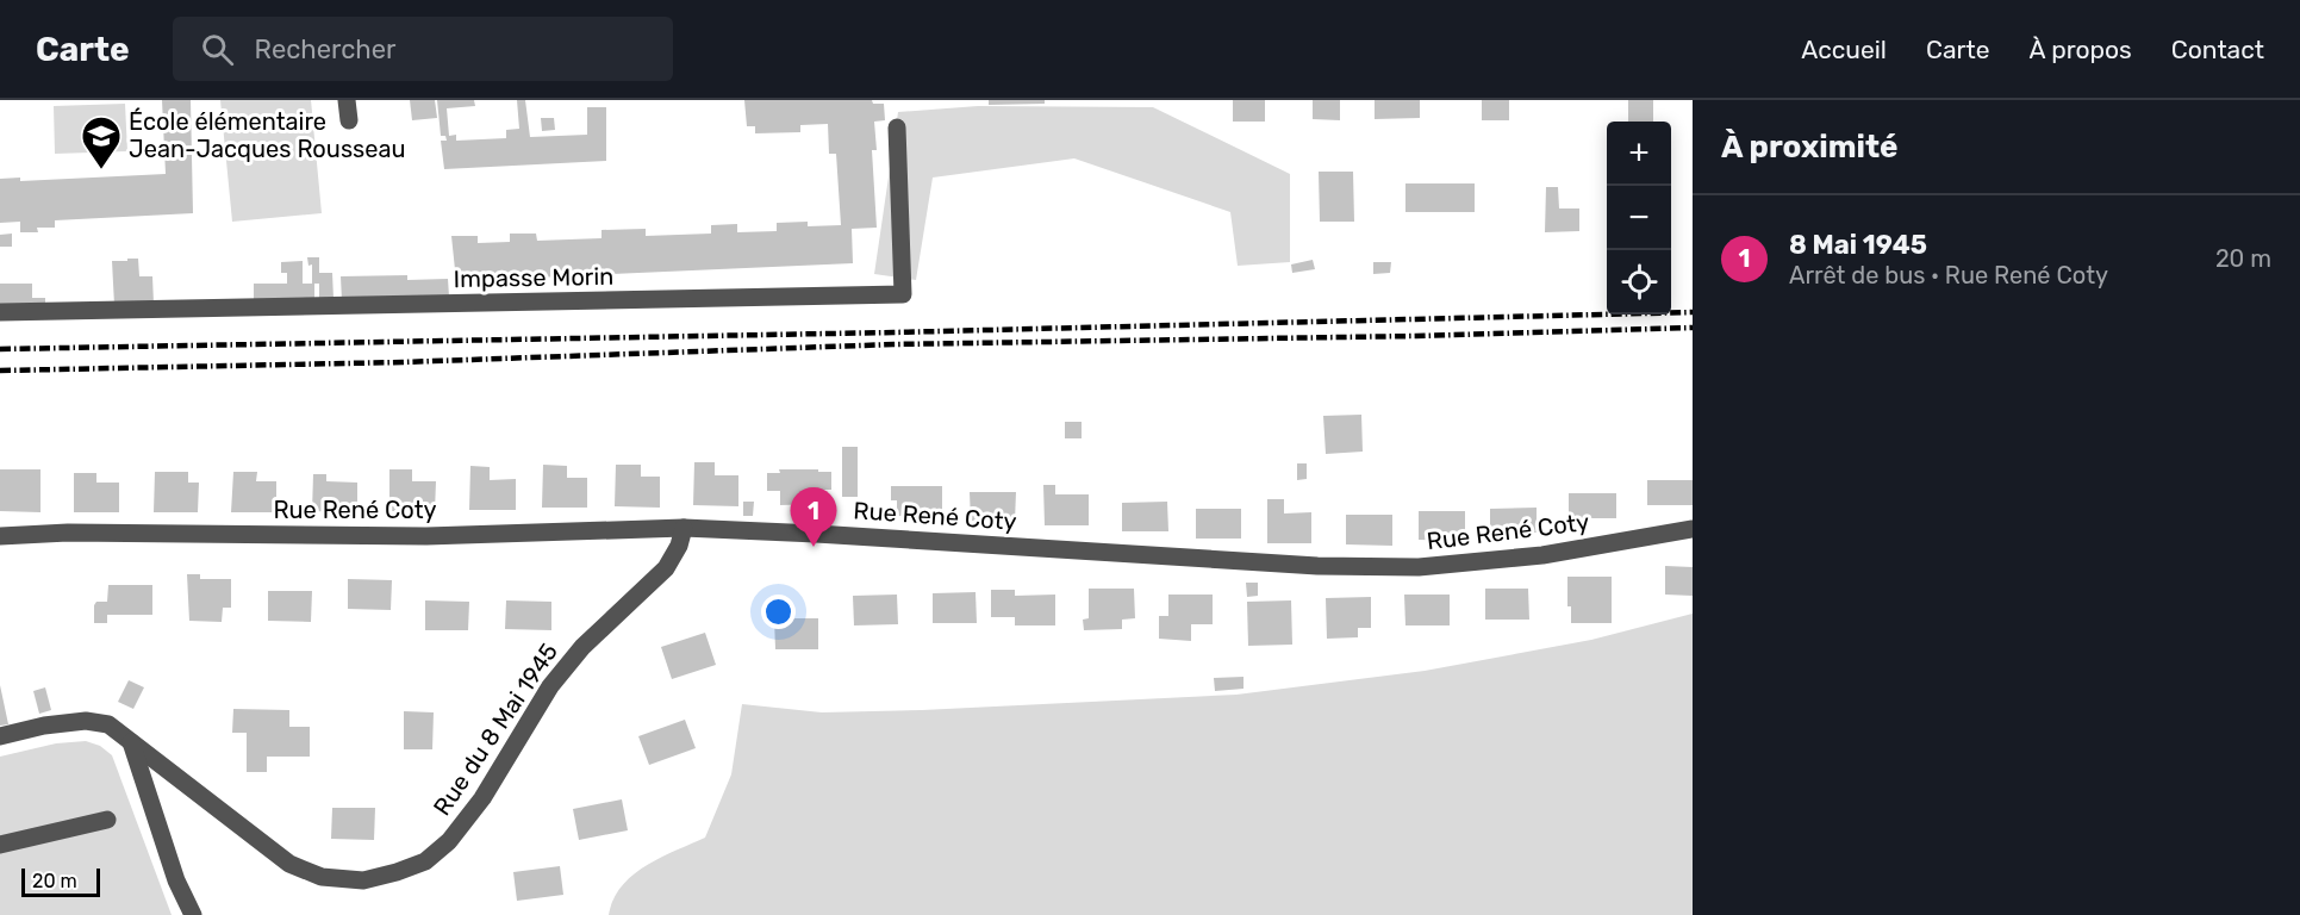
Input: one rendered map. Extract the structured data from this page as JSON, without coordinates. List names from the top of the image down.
{
  "streets": {
    "street": ["Impasse Morin", "Rue René Coty", "Rue du 8 Mai 1945"]
  },
  "crossings": [
    ["Rue René Coty", "Rue du 8 Mai 1945"]
  ],
  "places": {
    "school or university": ["École élémentaire Jean-Jacques Rousseau"]
  },
  "scale_bar": "20 m",
  "page": {
    "header": "Carte",
    "search": "Rechercher",
    "nav": [
      "Accueil",
      "Carte",
      "À propos",
      "Contact"
    ],
    "heading": "À proximité",
    "map_buttons": ["+", "−"],
    "list": [
      {
        "mark": "1",
        "name": "8 Mai 1945",
        "note": "Arrêt de bus · Rue René Coty",
        "value": "20 m"
      }
    ],
    "pins": "1",
    "scale": "20 m"
  }
}
